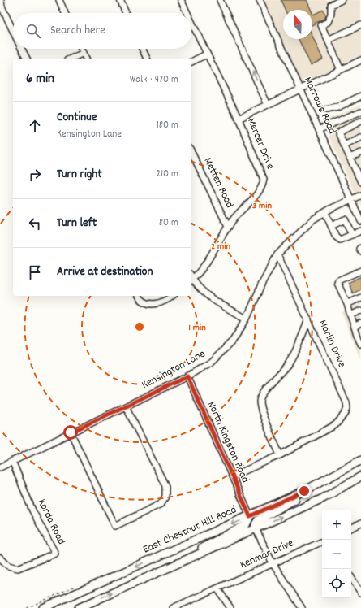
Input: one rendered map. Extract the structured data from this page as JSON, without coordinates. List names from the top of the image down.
{
  "streets": {
    "main road": ["East Chestnut Hill Road"],
    "street": [
      "Marrows Road",
      "Mercer Drive",
      "Metten Road",
      "Marlin Drive",
      "Kensington Lane",
      "North Kingston Road",
      "Korda Road",
      "Kenmar Drive"
    ]
  },
  "crossings": [
    ["Marrows Road", "Kensington Lane"],
    ["Mercer Drive", "Metten Road"],
    ["Marlin Drive", "Kensington Lane"],
    ["Marlin Drive", "North Kingston Road"],
    ["Kensington Lane", "North Kingston Road"],
    ["Kensington Lane", "Korda Road"],
    ["North Kingston Road", "East Chestnut Hill Road"]
  ],
  "north": "top",
  "page": {
    "search": "Search here",
    "heading": ["6 min", "Walk · 470 m"],
    "list": [
      ["Continue", "Kensington Lane", "180 m"],
      ["Turn right", "210 m"],
      ["Turn left", "80 m"],
      "Arrive at destination"
    ],
    "map_buttons": ["+", "−"]
  },
  "rings": ["3 min", "2 min", "1 min"]
}
